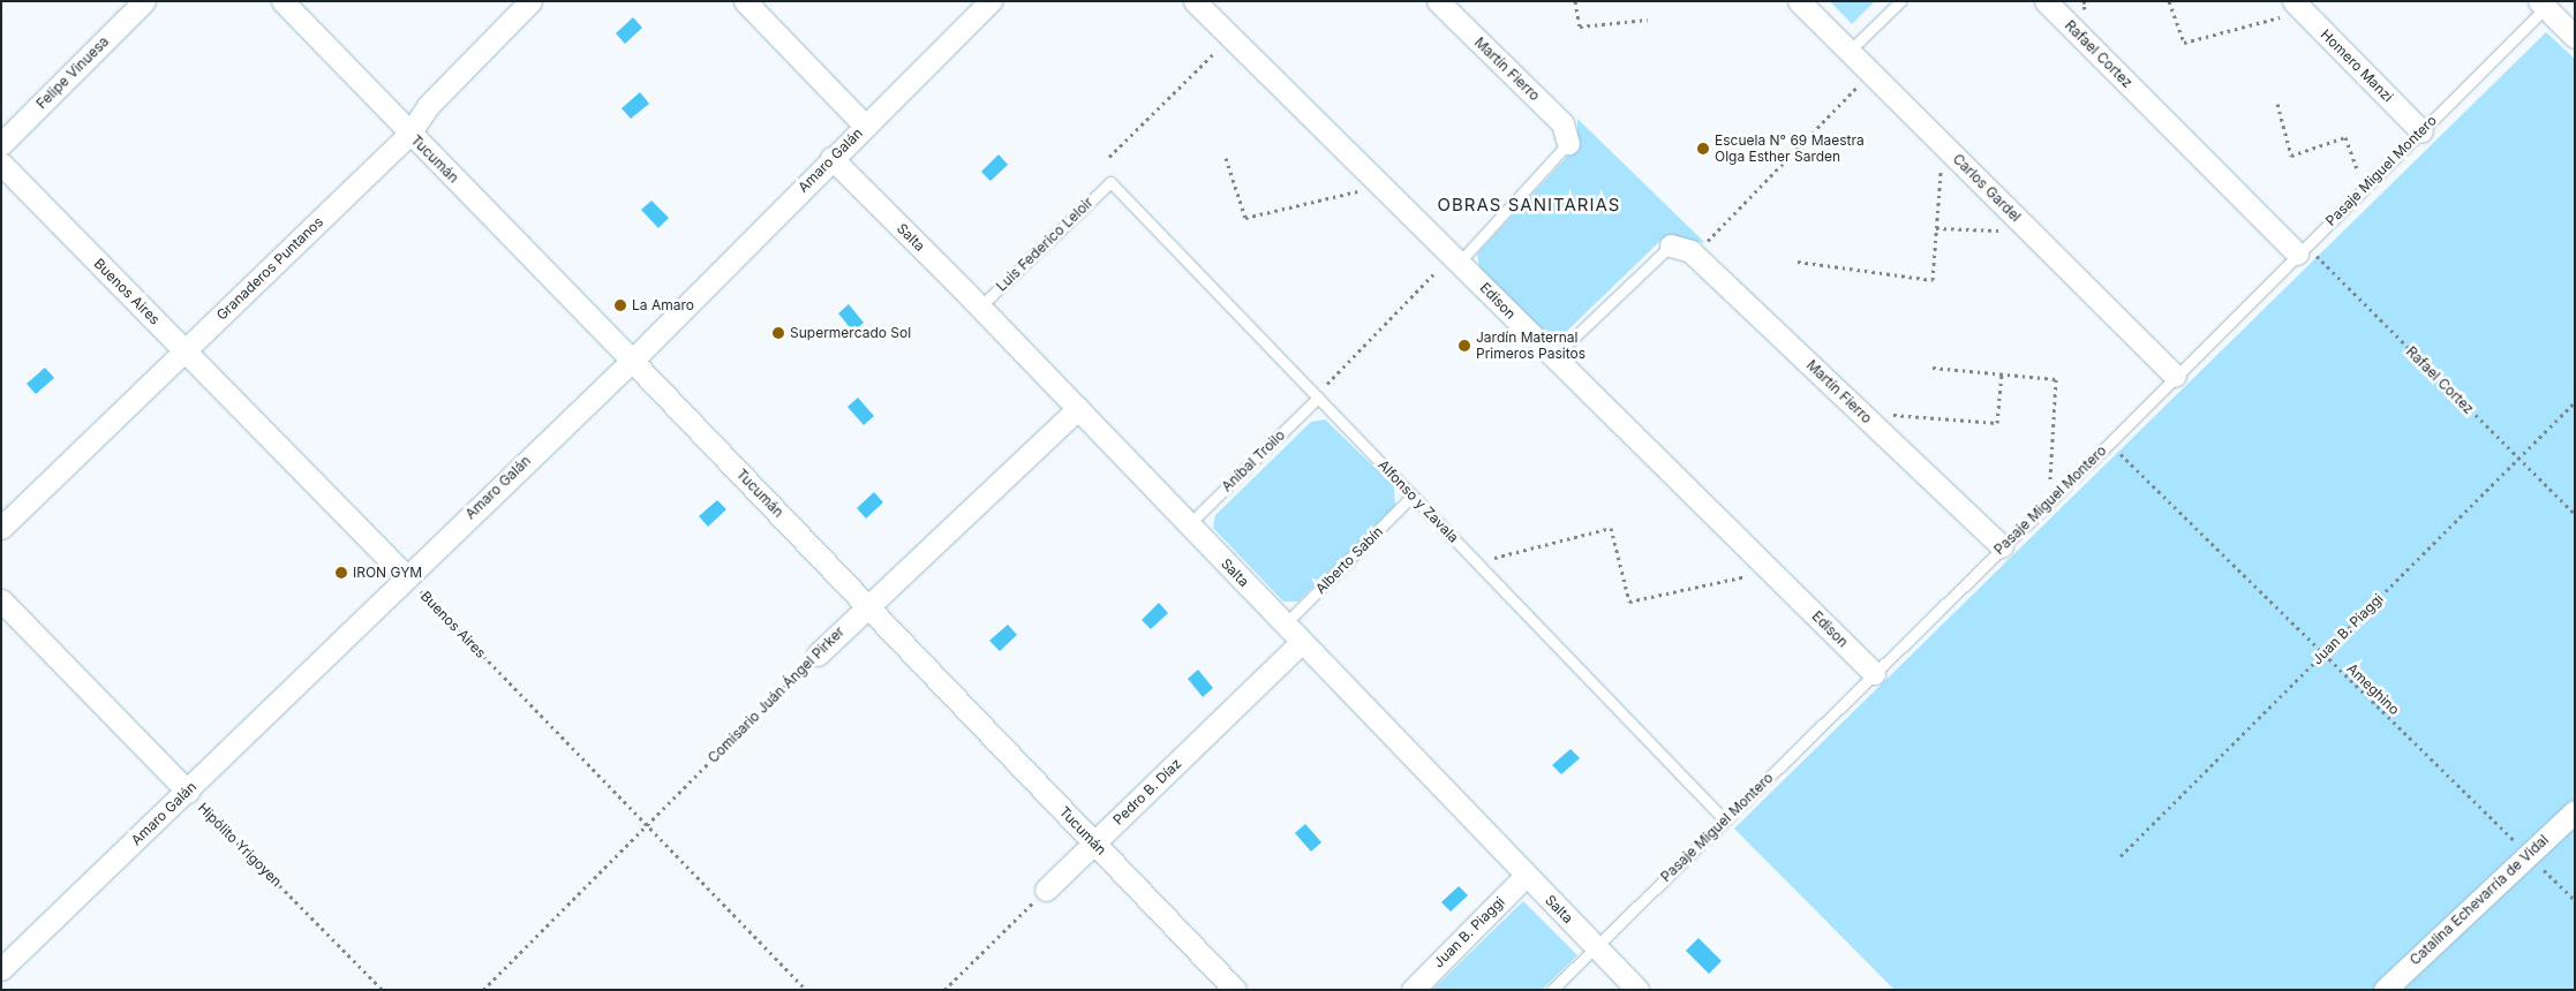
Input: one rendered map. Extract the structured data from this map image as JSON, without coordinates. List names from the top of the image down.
{
  "streets": {
    "street": [
      "Rafael Cortez",
      "Homero Manzi",
      "Martín Fierro",
      "Felipe Vinuesa",
      "Tucumán",
      "Amaro Galán",
      "Carlos Gardel",
      "Salta",
      "Granaderos Puntanos",
      "Buenos Aires",
      "Edison",
      "Juan B. Piaggi",
      "Comisario Juán Ángel Pirker",
      "Pedro B. Díaz",
      "Hipólito Yrigoyen",
      "Catalina Echevarría de Vidal"
    ],
    "lane": [
      "Pasaje Miguel Montero",
      "Luis Federico Leloir",
      "Aníbal Troilo",
      "Alfonso y Zavala",
      "Alberto Sabín"
    ],
    "path": ["Ameghino"]
  },
  "crossings": [
    ["Rafael Cortez", "Pasaje Miguel Montero"],
    ["Rafael Cortez", "Juan B. Piaggi"],
    ["Homero Manzi", "Pasaje Miguel Montero"],
    ["Martín Fierro", "Pasaje Miguel Montero"],
    ["Tucumán", "Amaro Galán"],
    ["Tucumán", "Granaderos Puntanos"],
    ["Tucumán", "Comisario Juán Ángel Pirker"],
    ["Tucumán", "Pedro B. Díaz"],
    ["Amaro Galán", "Salta"],
    ["Amaro Galán", "Buenos Aires"],
    ["Amaro Galán", "Hipólito Yrigoyen"],
    ["Pasaje Miguel Montero", "Carlos Gardel"],
    ["Pasaje Miguel Montero", "Salta"],
    ["Pasaje Miguel Montero", "Edison"],
    ["Pasaje Miguel Montero", "Alfonso y Zavala"],
    ["Pasaje Miguel Montero", "Ameghino"],
    ["Salta", "Luis Federico Leloir"],
    ["Salta", "Aníbal Troilo"],
    ["Salta", "Alberto Sabín"],
    ["Salta", "Juan B. Piaggi"],
    ["Salta", "Comisario Juán Ángel Pirker"],
    ["Salta", "Pedro B. Díaz"],
    ["Luis Federico Leloir", "Alfonso y Zavala"],
    ["Granaderos Puntanos", "Buenos Aires"],
    ["Buenos Aires", "Comisario Juán Ángel Pirker"],
    ["Aníbal Troilo", "Alfonso y Zavala"],
    ["Alfonso y Zavala", "Alberto Sabín"],
    ["Juan B. Piaggi", "Ameghino"],
    ["Ameghino", "Catalina Echevarría de Vidal"]
  ],
  "districts": ["OBRAS SANITARIAS"],
  "places": [
    "Escuela N° 69 Maestra Olga Esther Sarden",
    "La Amaro",
    "Supermercado Sol",
    "Jardín Maternal Primeros Pasitos",
    "IRON GYM"
  ]
}
